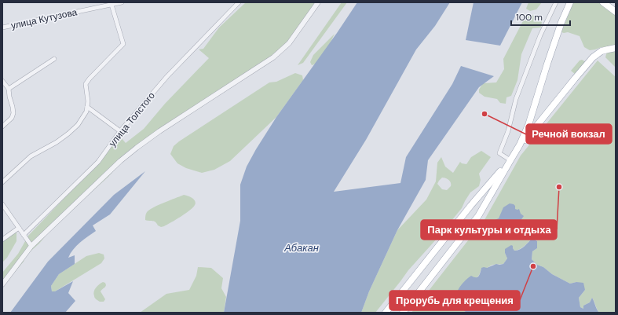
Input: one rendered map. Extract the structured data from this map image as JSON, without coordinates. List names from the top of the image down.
{
  "streets": {
    "street": ["улица Кутузова", "улица Толстого"]
  },
  "water": ["Абакан"],
  "places": ["Речной вокзал", "Парк культуры и отдыха", "Прорубь для крещения"],
  "scale_bar": "100 m"
}
